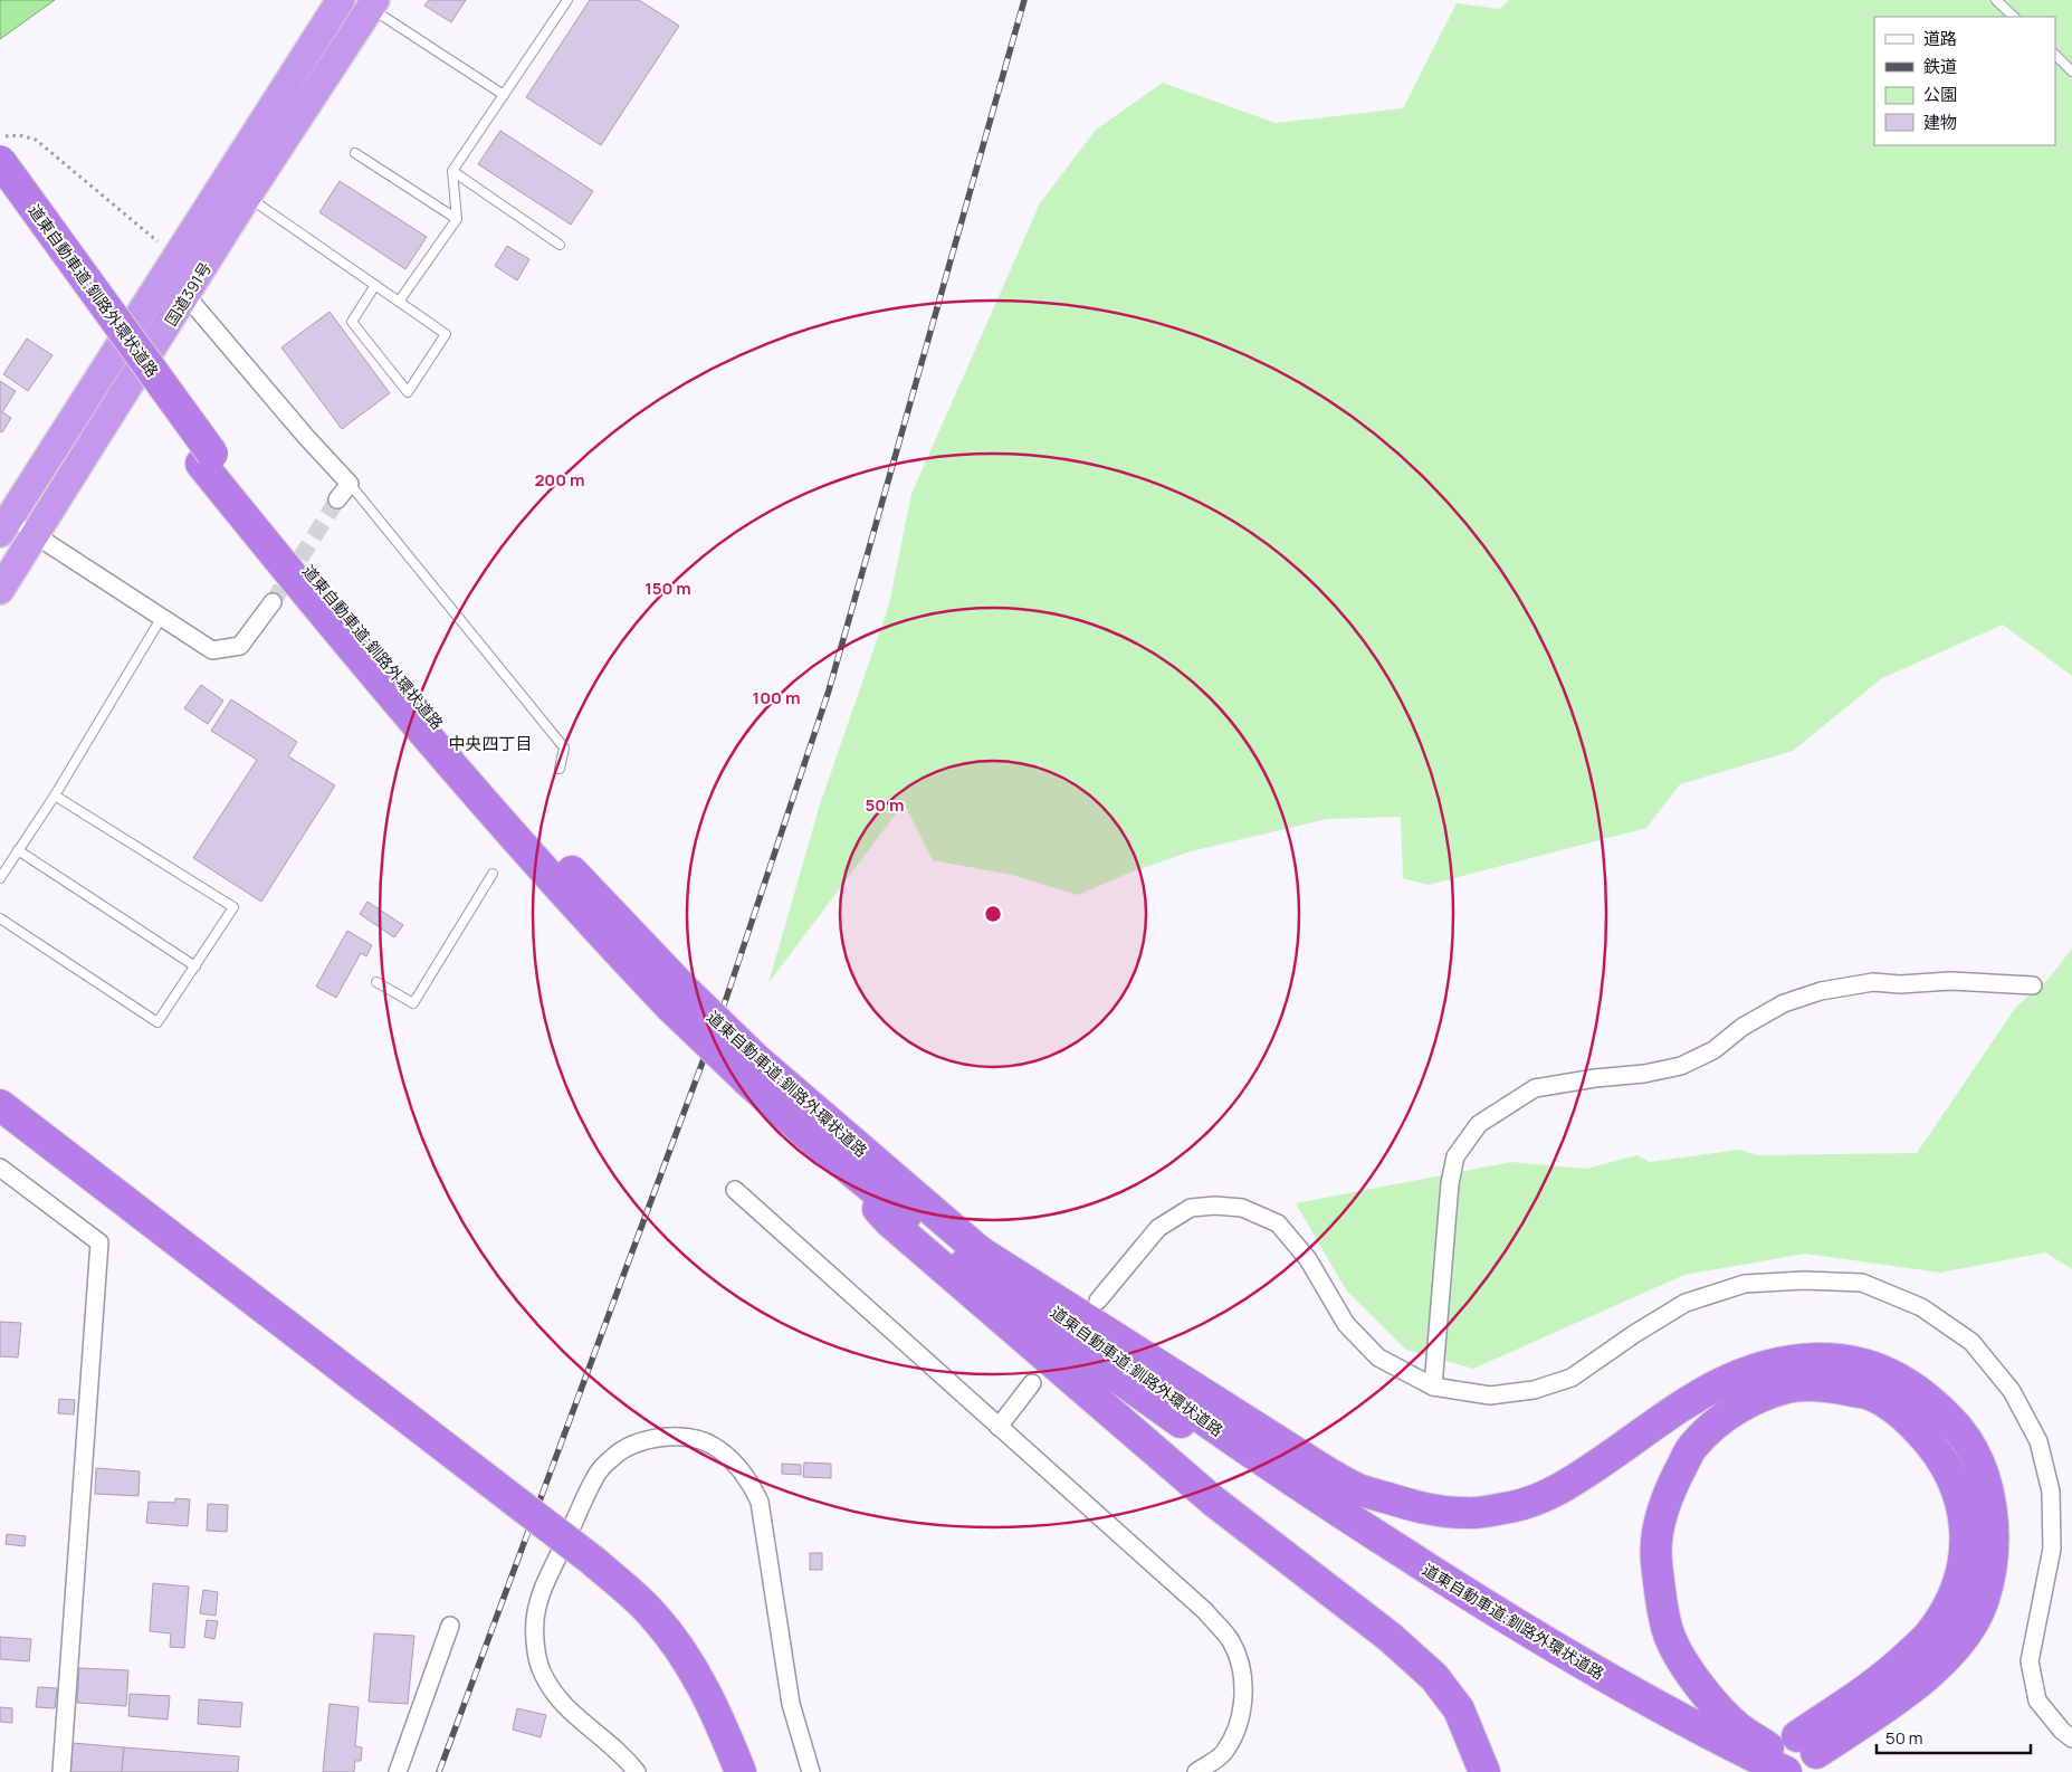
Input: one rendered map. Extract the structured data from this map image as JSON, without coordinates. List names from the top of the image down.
{
  "streets": {
    "highway": ["道東自動車道;釧路外環状道路", "国道391号"]
  },
  "districts": ["中央四丁目"],
  "legend": [
    "道路",
    "鉄道",
    "公園",
    "建物"
  ],
  "scale_bar": "50 m",
  "rings": [
    "200 m",
    "150 m",
    "100 m",
    "50 m"
  ]
}
